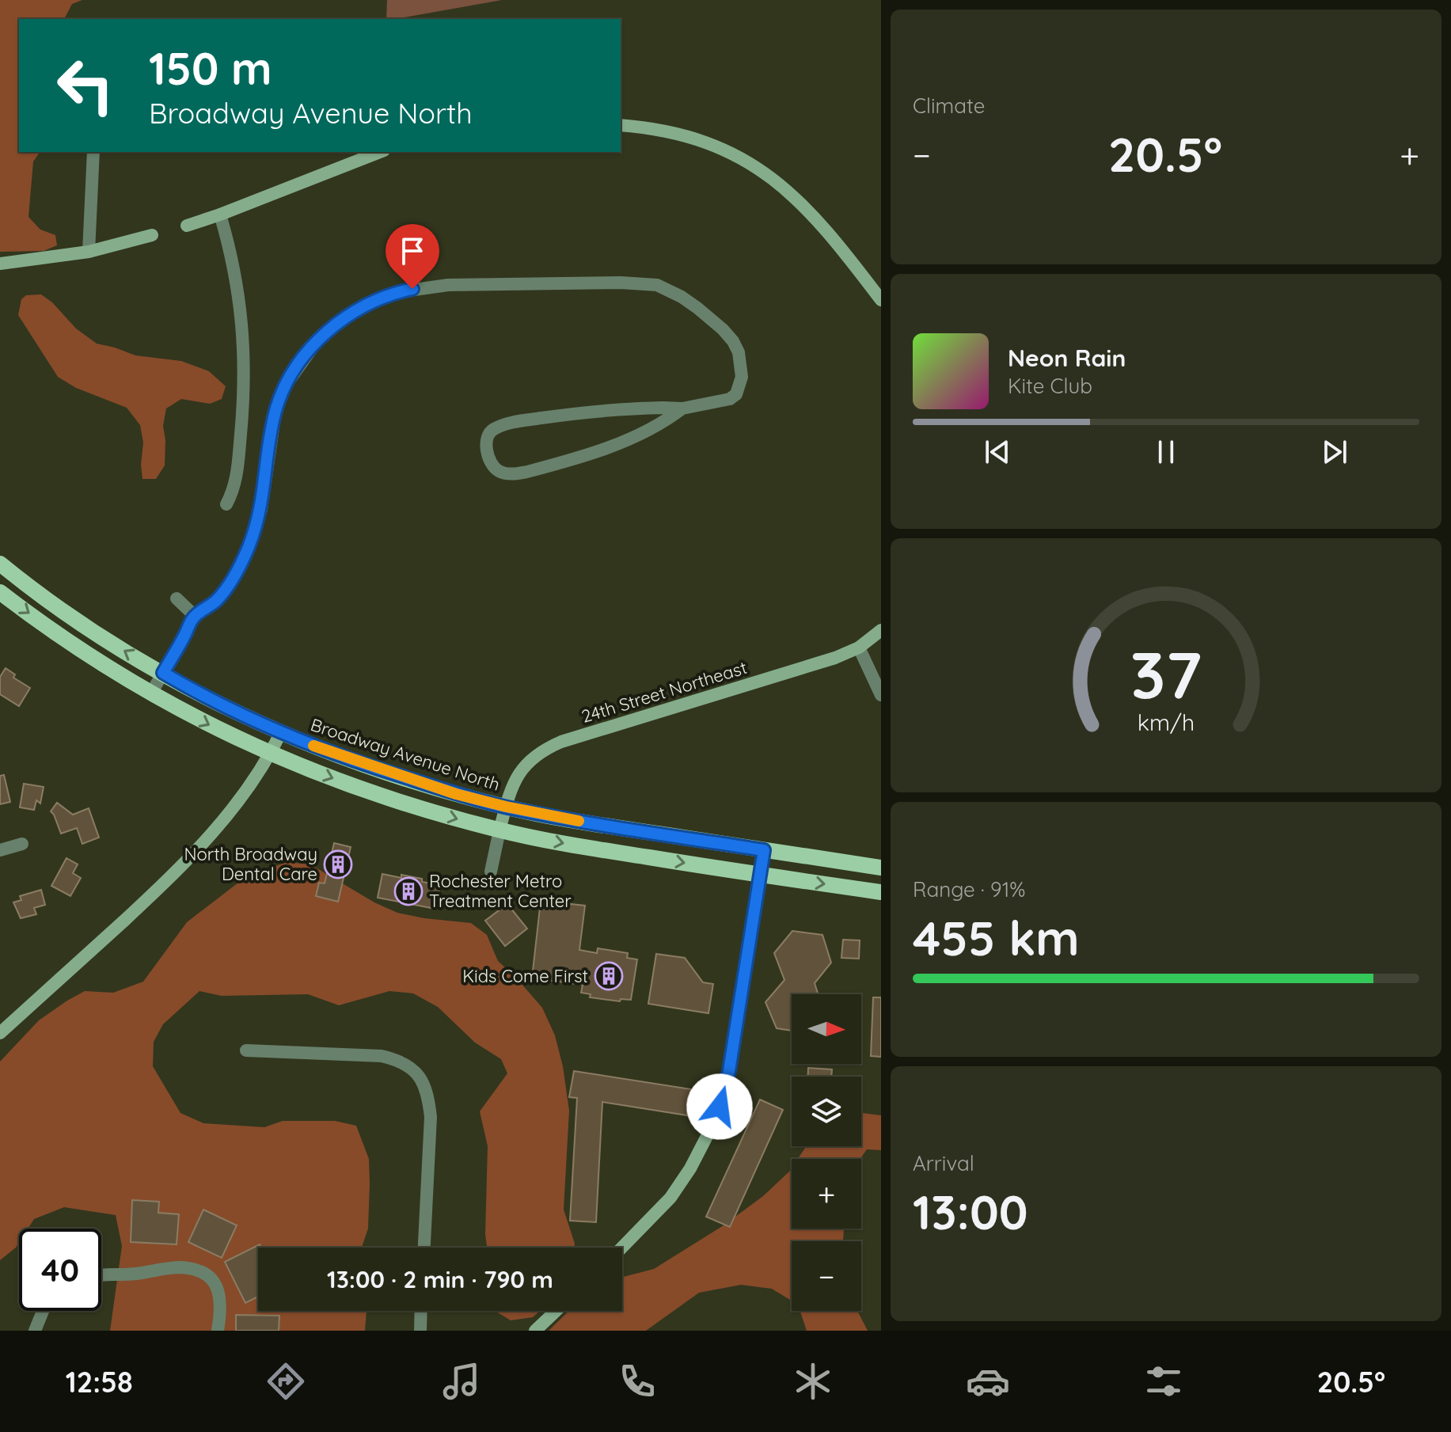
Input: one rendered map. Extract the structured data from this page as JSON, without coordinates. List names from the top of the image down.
{
  "streets": {
    "main road": ["Broadway Avenue North"],
    "street": ["24th Street Northeast"]
  },
  "crossings": [
    ["24th Street Northeast", "Broadway Avenue North"]
  ],
  "places": {
    "building": ["North Broadway Dental Care", "Rochester Metro Treatment Center", "Kids Come First"]
  },
  "north": "right",
  "page": {
    "tile": [
      "Climate",
      ["Range · 91%", "455 km"],
      ["Arrival", "13:00"]
    ],
    "turn": ["150 m", "Broadway Avenue North"],
    "heat": ["−", "20.5°", "+"],
    "song": ["Neon Rain", "Kite Club"],
    "map_buttons": ["+", "−"],
    "limit": "40",
    "trip": "13:00 · 2 min · 790 m",
    "tabs": ["12:58", "20.5°"],
    "gauge": ["37", "km/h"]
  }
}
